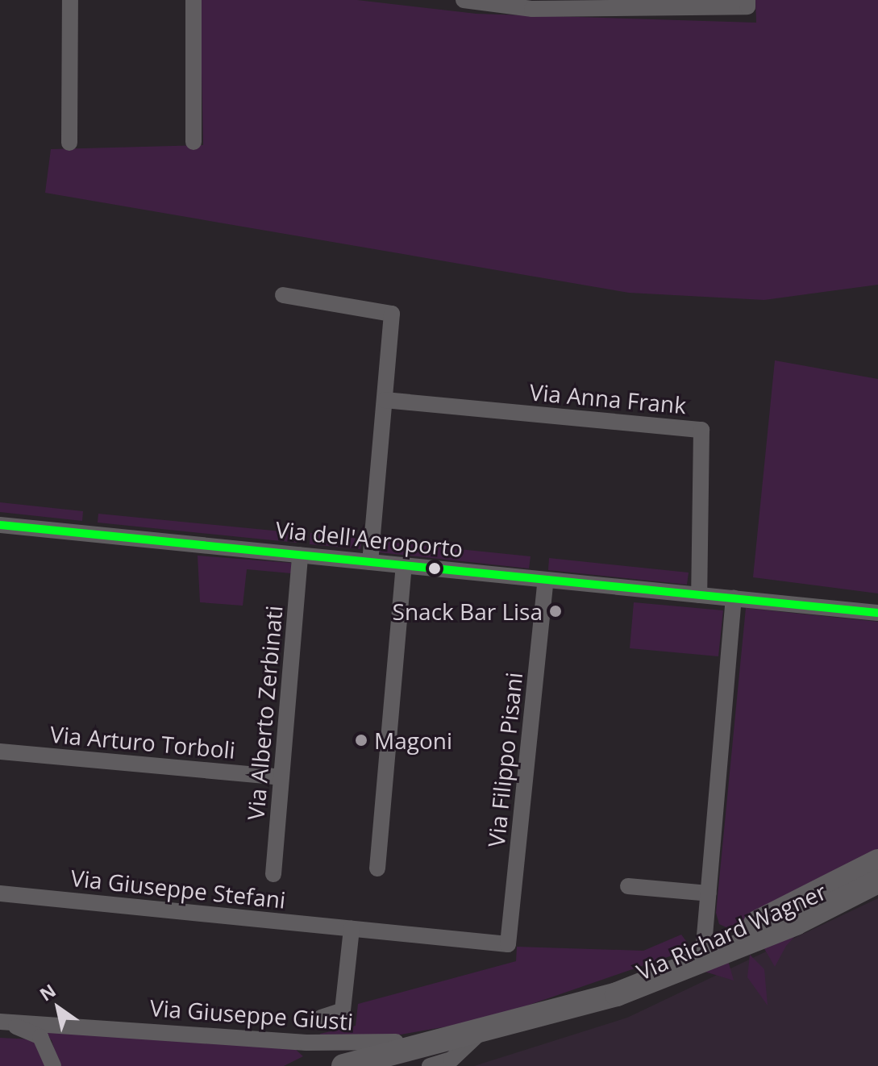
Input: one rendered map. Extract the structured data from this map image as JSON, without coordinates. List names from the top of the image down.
{
  "streets": {
    "main road": ["Via Richard Wagner"],
    "street": [
      "Via Anna Frank",
      "Via dell'Aeroporto",
      "Via Alberto Zerbinati",
      "Via Arturo Torboli",
      "Via Filippo Pisani",
      "Via Giuseppe Stefani",
      "Via Giuseppe Giusti"
    ]
  },
  "crossings": [
    ["Via Anna Frank", "Via dell'Aeroporto"],
    ["Via dell'Aeroporto", "Via Alberto Zerbinati"],
    ["Via dell'Aeroporto", "Via Filippo Pisani"],
    ["Via Alberto Zerbinati", "Via Arturo Torboli"],
    ["Via Filippo Pisani", "Via Giuseppe Stefani"],
    ["Via Richard Wagner", "Via Giuseppe Giusti"]
  ],
  "places": ["Snack Bar Lisa", "Magoni"],
  "north": "top left"
}
